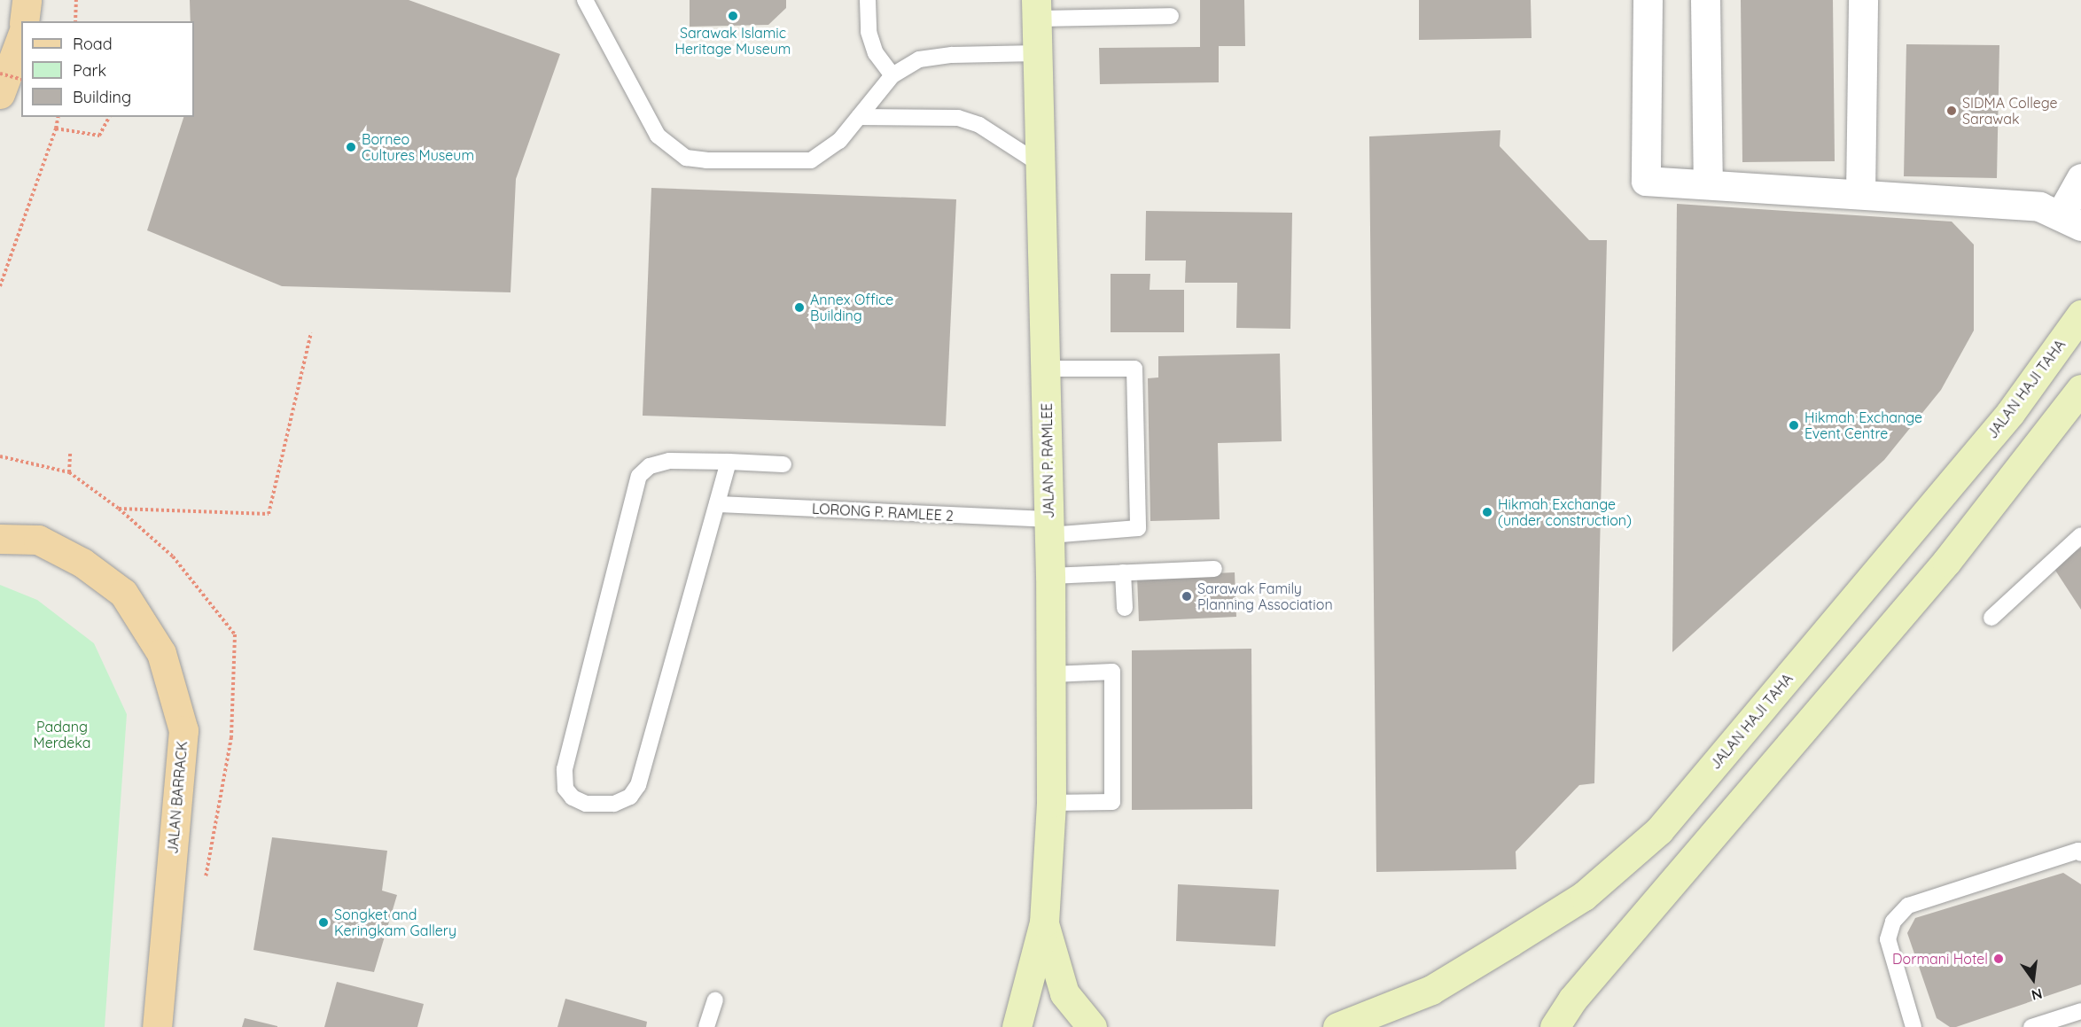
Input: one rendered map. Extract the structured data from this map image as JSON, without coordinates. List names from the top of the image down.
{
  "streets": {
    "main road": ["JALAN HAJI TAHA", "JALAN P. RAMLEE", "JALAN BARRACK"],
    "lane": ["LORONG P. RAMLEE 2"]
  },
  "crossings": [
    ["JALAN P. RAMLEE", "LORONG P. RAMLEE 2"]
  ],
  "parks": ["Padang Merdeka"],
  "places": [
    "Sarawak Islamic Heritage Museum",
    "SIDMA College Sarawak",
    "Borneo Cultures Museum",
    "Annex Office Building",
    "Hikmah Exchange Event Centre",
    "Hikmah Exchange (under construction)",
    "Sarawak Family Planning Association",
    "Songket and Keringkam Gallery",
    "Dormani Hotel"
  ],
  "legend": ["Road", "Park", "Building"],
  "north": "bottom"
}
